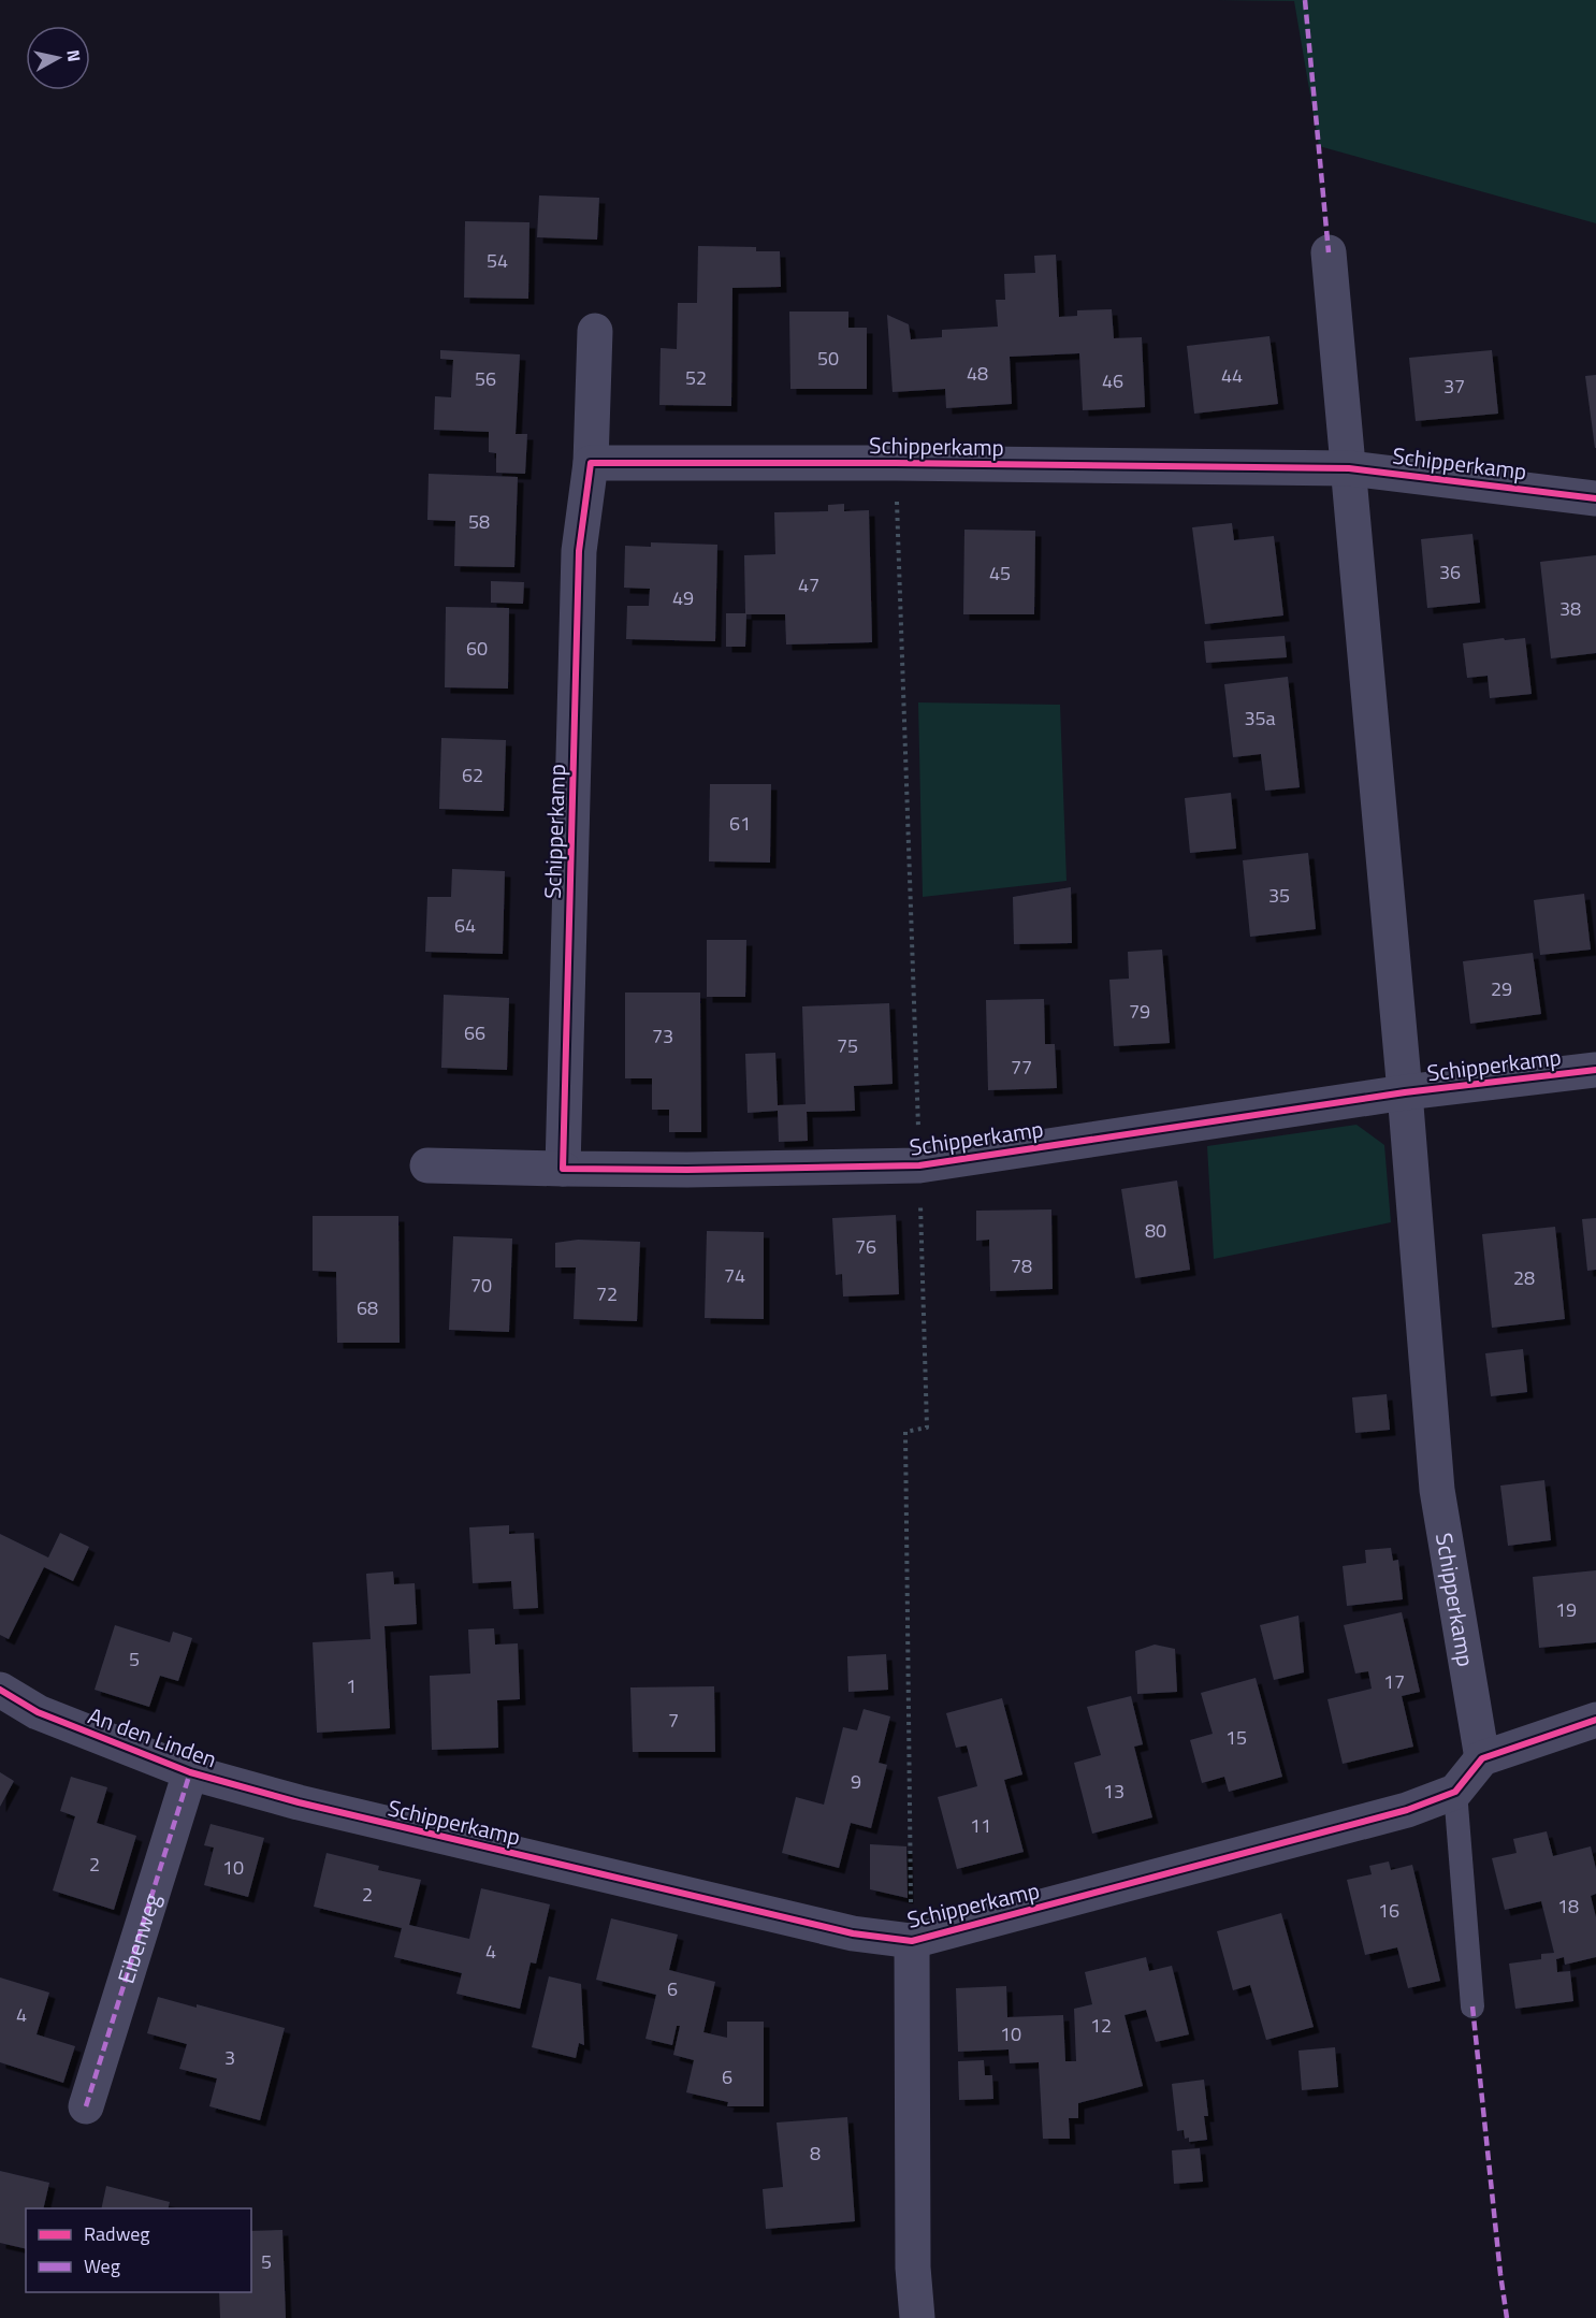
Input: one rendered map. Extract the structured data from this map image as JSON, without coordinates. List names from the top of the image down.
{
  "streets": {
    "street": ["Schipperkamp", "An den Linden", "Eibenweg"]
  },
  "crossings": [
    ["Schipperkamp", "An den Linden"],
    ["An den Linden", "Eibenweg"]
  ],
  "house_numbers": [
    "54",
    "50",
    "48",
    "44",
    "52",
    "56",
    "46",
    "37",
    "58",
    "36",
    "45",
    "47",
    "49",
    "38",
    "60",
    "35a",
    "62",
    "61",
    "35",
    "64",
    "29",
    "79",
    "66",
    "73",
    "75",
    "77",
    "80",
    "76",
    "78",
    "74",
    "28",
    "70",
    "72",
    "68",
    "19",
    "5",
    "17",
    "1",
    "7",
    "15",
    "9",
    "13",
    "11",
    "2",
    "10",
    "2",
    "18",
    "16",
    "4",
    "6",
    "4",
    "12",
    "10",
    "3",
    "6",
    "8",
    "5"
  ],
  "legend": ["Radweg", "Weg"],
  "north": "right"
}
